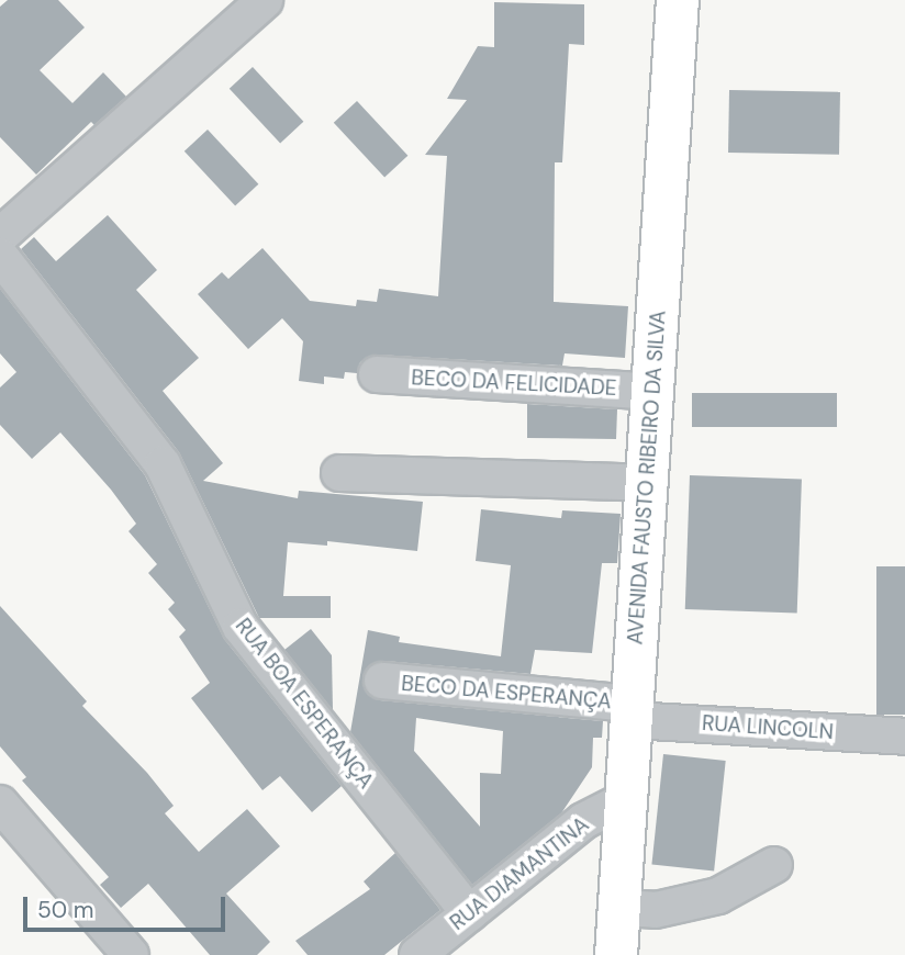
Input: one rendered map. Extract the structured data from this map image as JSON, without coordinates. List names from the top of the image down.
{
  "streets": {
    "main road": ["AVENIDA FAUSTO RIBEIRO DA SILVA"],
    "street": [
      "BECO DA FELICIDADE",
      "BECO DA ESPERANÇA",
      "RUA BOA ESPERANÇA",
      "RUA LINCOLN",
      "RUA DIAMANTINA"
    ]
  },
  "crossings": [
    ["BECO DA FELICIDADE", "AVENIDA FAUSTO RIBEIRO DA SILVA"],
    ["AVENIDA FAUSTO RIBEIRO DA SILVA", "BECO DA ESPERANÇA"],
    ["AVENIDA FAUSTO RIBEIRO DA SILVA", "RUA LINCOLN"],
    ["AVENIDA FAUSTO RIBEIRO DA SILVA", "RUA DIAMANTINA"],
    ["BECO DA ESPERANÇA", "RUA LINCOLN"],
    ["RUA BOA ESPERANÇA", "RUA DIAMANTINA"]
  ],
  "scale_bar": "50 m"
}
